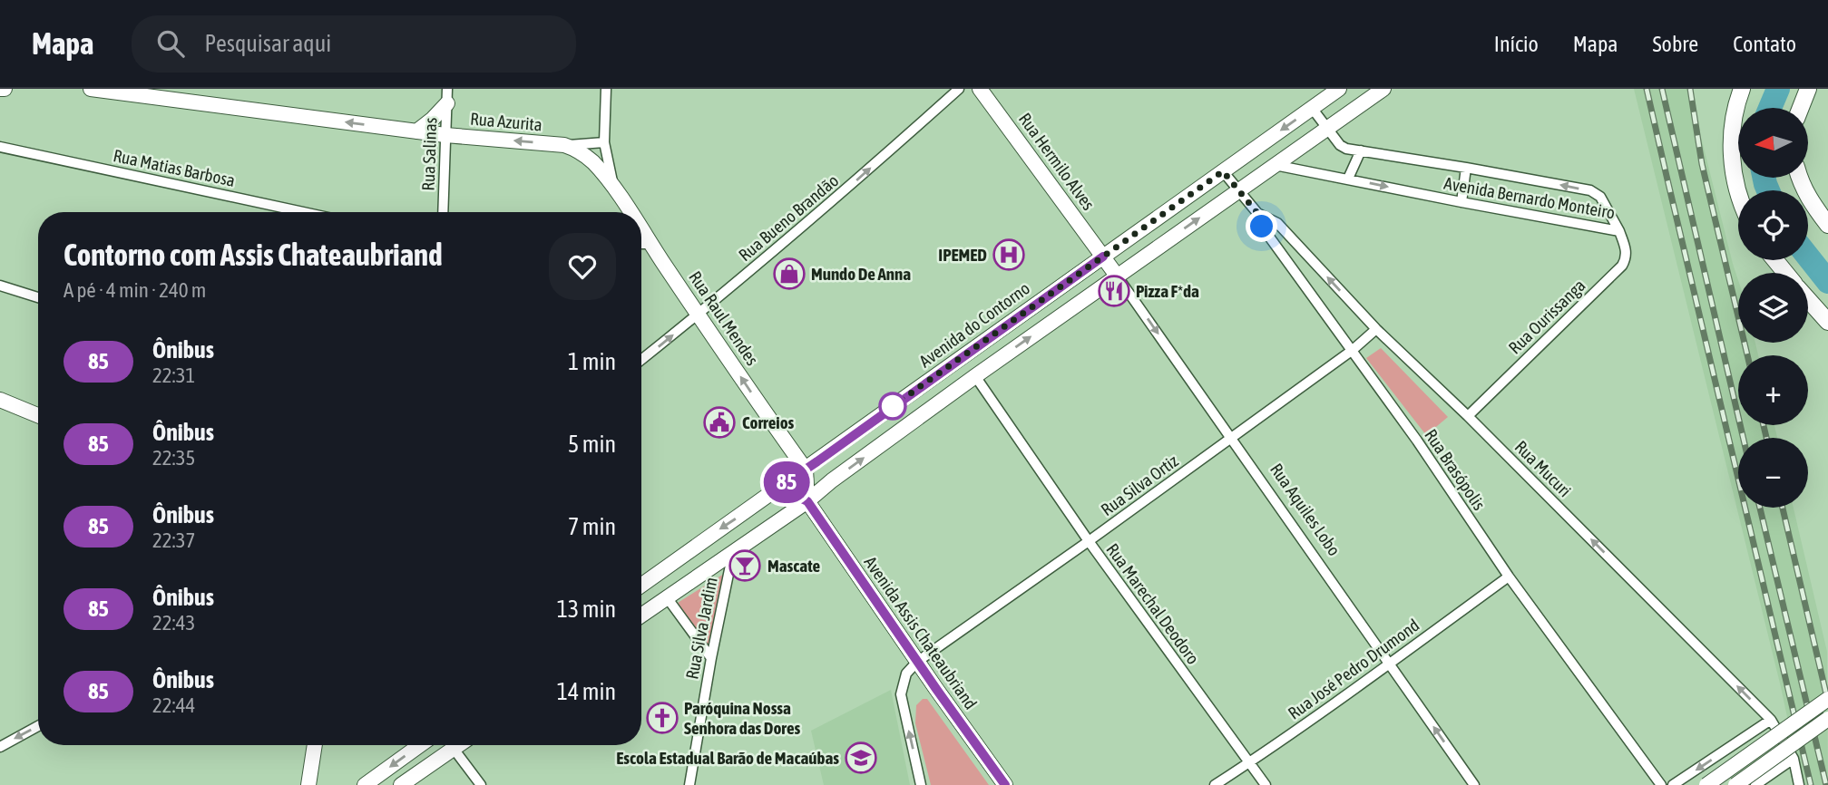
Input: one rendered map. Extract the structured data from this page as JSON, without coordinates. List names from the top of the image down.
{
  "streets": {
    "main road": [
      "Rua Azurita",
      "Rua Hermilo Alves",
      "Rua Raul Mendes",
      "Avenida do Contorno",
      "Rua Aquiles Lobo",
      "Avenida Assis Chateaubriand"
    ],
    "street": [
      "Rua Salinas",
      "Rua Matias Barbosa",
      "Avenida Bernardo Monteiro",
      "Rua Bueno Brandão",
      "Rua Ourissanga",
      "Rua Mucuri",
      "Rua Brasópolis",
      "Rua Silva Ortiz",
      "Rua Marechal Deodoro",
      "Rua Silva Jardim",
      "Rua José Pedro Drumond"
    ]
  },
  "crossings": [
    ["Rua Azurita", "Rua Salinas"],
    ["Rua Azurita", "Rua Raul Mendes"],
    ["Rua Hermilo Alves", "Avenida do Contorno"],
    ["Rua Hermilo Alves", "Rua Aquiles Lobo"],
    ["Avenida Bernardo Monteiro", "Rua Ourissanga"],
    ["Avenida Bernardo Monteiro", "Avenida do Contorno"],
    ["Rua Bueno Brandão", "Rua Raul Mendes"],
    ["Rua Ourissanga", "Rua Mucuri"],
    ["Rua Raul Mendes", "Avenida do Contorno"],
    ["Avenida do Contorno", "Rua Brasópolis"],
    ["Avenida do Contorno", "Rua Aquiles Lobo"],
    ["Rua Mucuri", "Rua Brasópolis"],
    ["Rua Mucuri", "Rua Silva Ortiz"],
    ["Rua Brasópolis", "Rua Silva Ortiz"],
    ["Rua Brasópolis", "Rua José Pedro Drumond"],
    ["Rua Silva Ortiz", "Rua Aquiles Lobo"],
    ["Rua Silva Ortiz", "Rua Marechal Deodoro"],
    ["Rua Silva Ortiz", "Avenida Assis Chateaubriand"],
    ["Rua Aquiles Lobo", "Rua José Pedro Drumond"],
    ["Rua Marechal Deodoro", "Rua José Pedro Drumond"]
  ],
  "one_way": [
    "Rua Azurita",
    "Rua Bueno Brandão",
    "Rua Raul Mendes",
    "Rua Mucuri"
  ],
  "places": {
    "hospital": ["IPEMED"],
    "shop": ["Mundo De Anna"],
    "restaurant": ["Pizza F*da"],
    "public building": ["Correios"],
    "bar": ["Mascate"],
    "church": ["Paróquina Nossa Senhora das Dores"],
    "school or university": ["Escola Estadual Barão de Macaúbas"]
  },
  "lines": ["bus line 85"],
  "north": "left",
  "page": {
    "header": "Mapa",
    "search": "Pesquisar aqui",
    "nav": [
      "Início",
      "Mapa",
      "Sobre",
      "Contato"
    ],
    "on_map": "85",
    "map_buttons": ["+", "−"],
    "heading": ["Contorno com Assis Chateaubriand", "A pé · 4 min · 240 m"],
    "list": [
      {
        "mark": "85",
        "name": "Ônibus",
        "note": "22:31",
        "value": "1 min"
      },
      {
        "mark": "85",
        "name": "Ônibus",
        "note": "22:35",
        "value": "5 min"
      },
      {
        "mark": "85",
        "name": "Ônibus",
        "note": "22:37",
        "value": "7 min"
      },
      {
        "mark": "85",
        "name": "Ônibus",
        "note": "22:43",
        "value": "13 min"
      },
      {
        "mark": "85",
        "name": "Ônibus",
        "note": "22:44",
        "value": "14 min"
      }
    ]
  }
}
